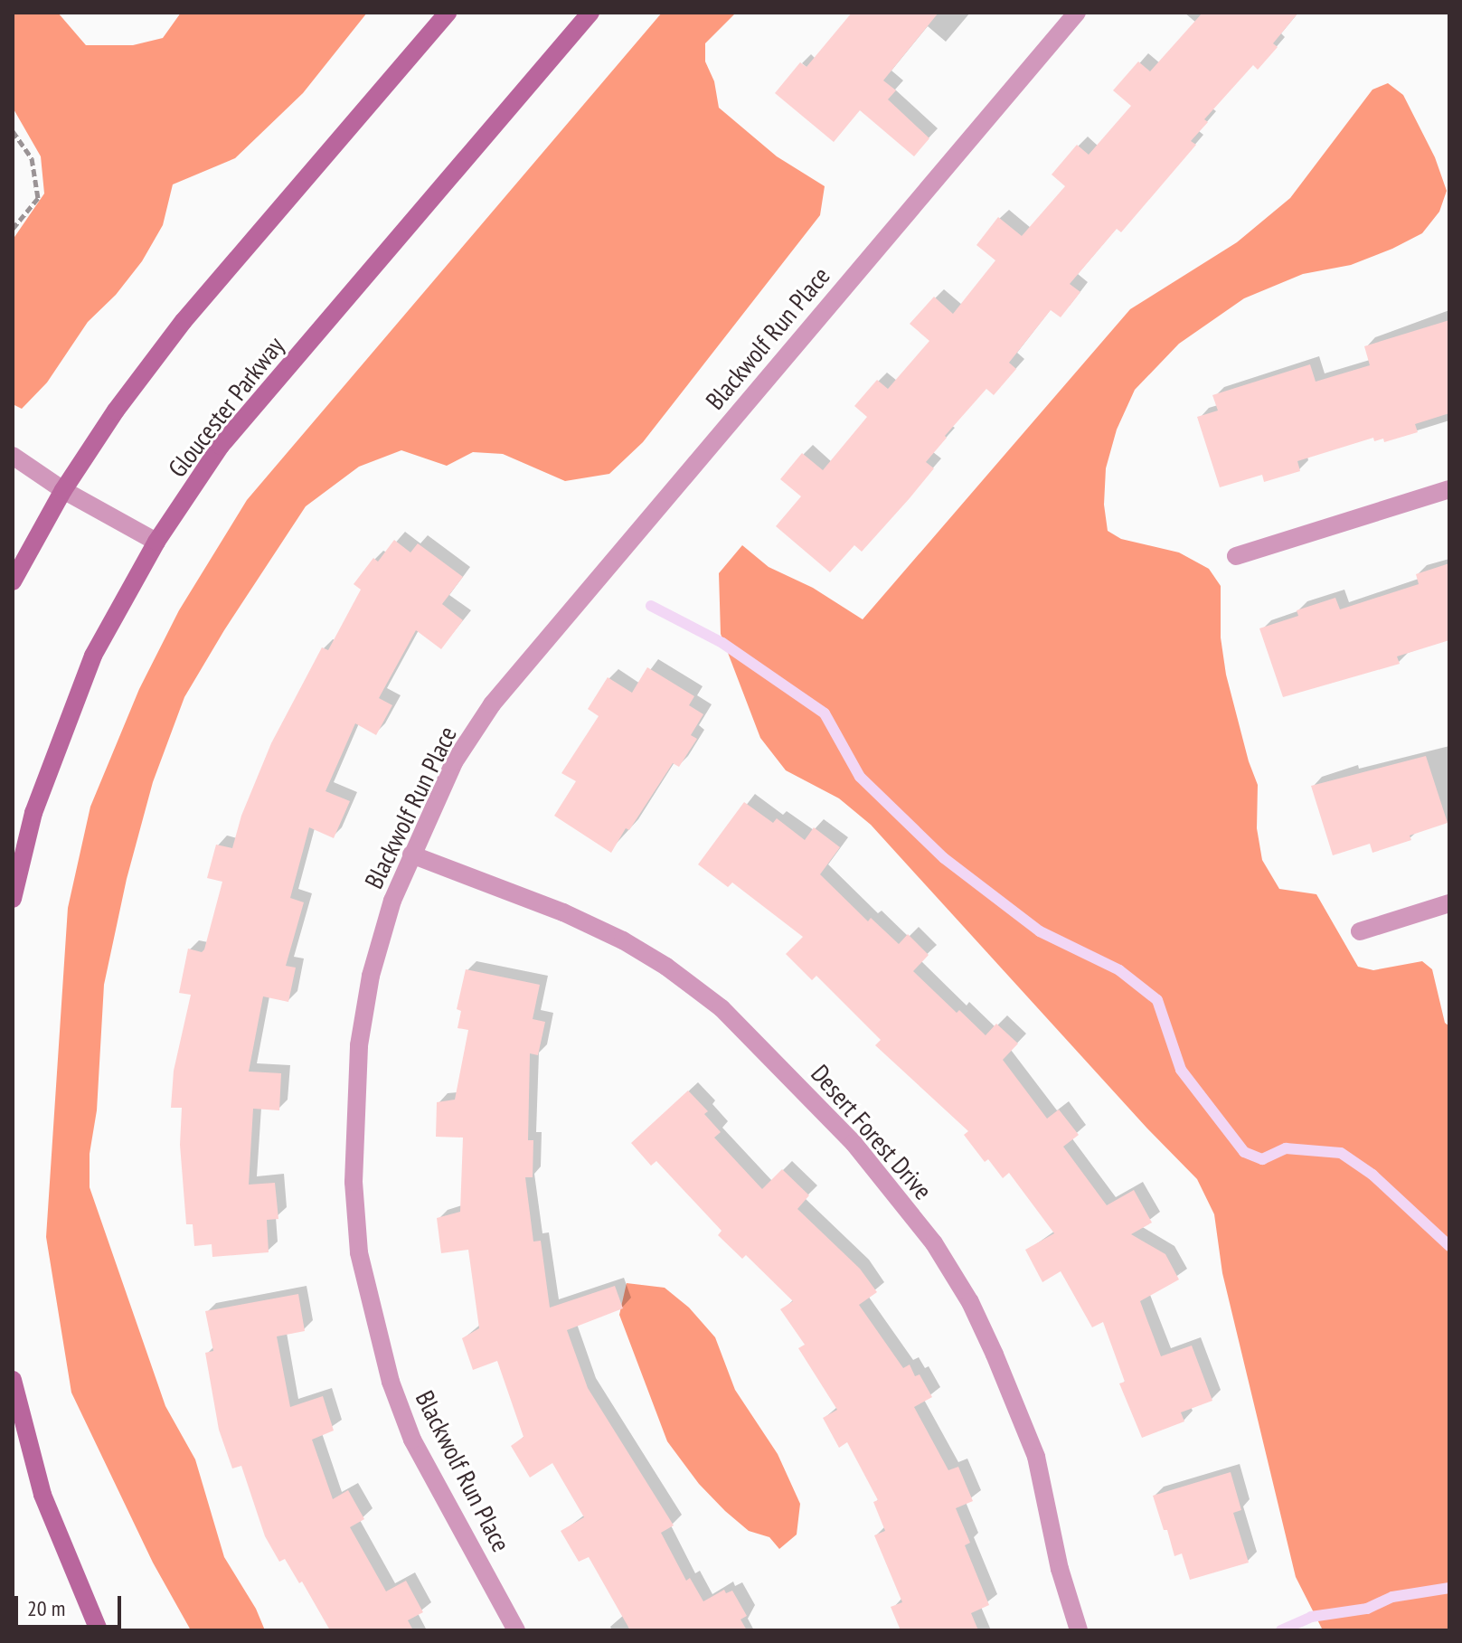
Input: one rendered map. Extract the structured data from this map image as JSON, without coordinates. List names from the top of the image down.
{
  "streets": {
    "main road": ["Gloucester Parkway"],
    "street": ["Blackwolf Run Place", "Desert Forest Drive"]
  },
  "crossings": [
    ["Blackwolf Run Place", "Desert Forest Drive"]
  ],
  "scale_bar": "20 m"
}
